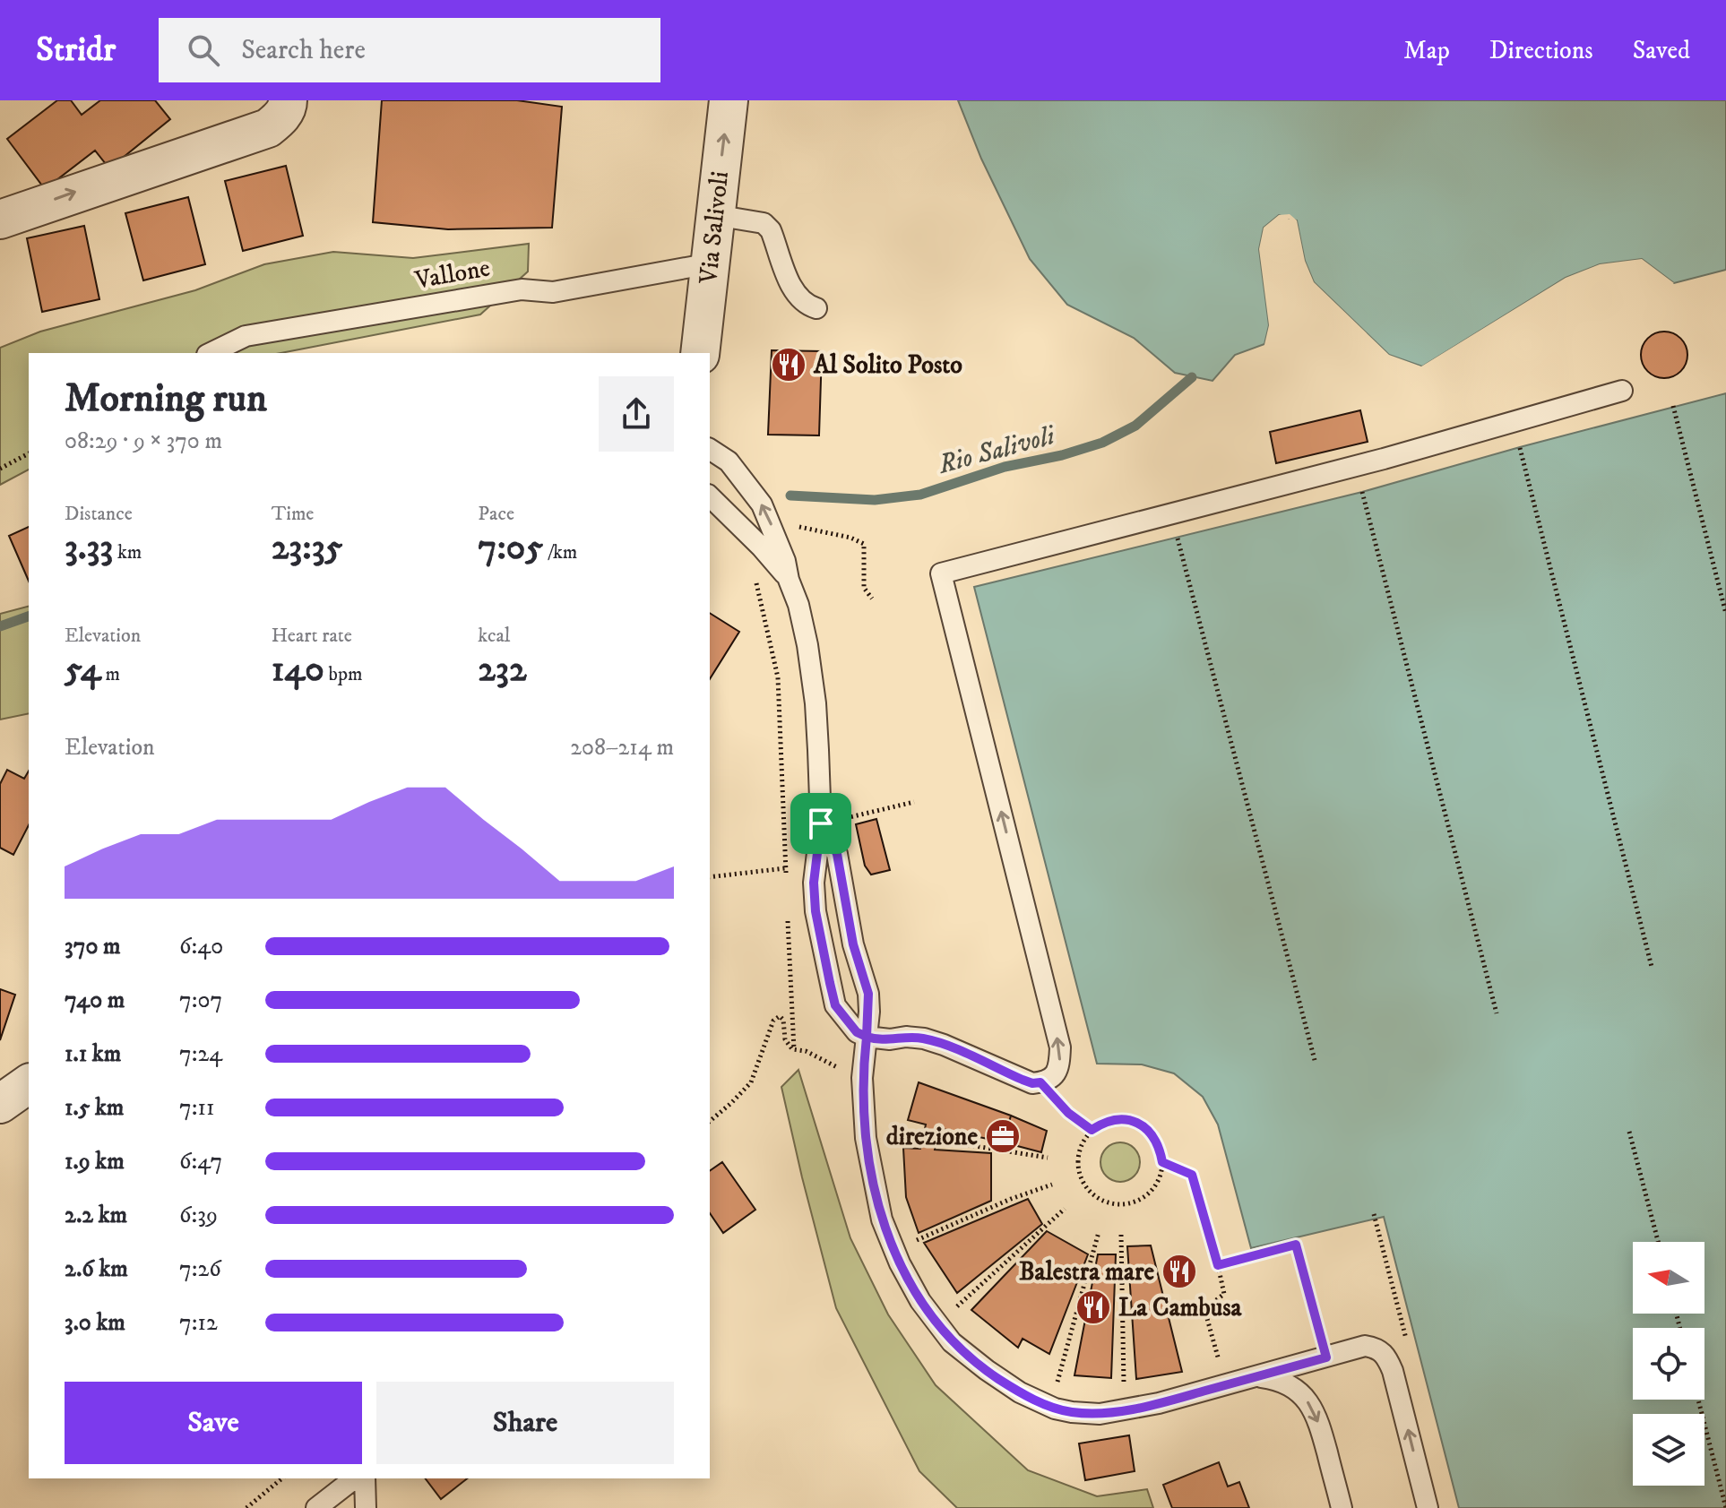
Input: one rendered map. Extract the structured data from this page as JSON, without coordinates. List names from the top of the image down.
{
  "streets": {
    "street": ["Via Salivoli"],
    "lane": ["Vallone"]
  },
  "crossings": [
    ["Via Salivoli", "Vallone"]
  ],
  "one_way": ["Via Salivoli"],
  "water": ["Rio Salivoli"],
  "places": {
    "restaurant": ["Al Solito Posto", "Balestra mare", "La Cambusa"],
    "office": ["direzione"]
  },
  "north": "left",
  "page": {
    "header": "Stridr",
    "search": "Search here",
    "nav": ["Map", "Directions", "Saved"],
    "heading": ["Morning run", "08:29 · 9 × 370 m"],
    "stats": [
      ["Distance", "3.33 km"],
      ["Time", "23:35"],
      ["Pace", "7:05 /km"],
      ["Elevation", "54 m"],
      ["Heart rate", "140 bpm"],
      ["kcal", "232"]
    ],
    "chart": ["Elevation", "208–214 m"],
    "list": [
      {
        "name": "370 m",
        "note": "6:40"
      },
      {
        "name": "740 m",
        "note": "7:07"
      },
      {
        "name": "1.1 km",
        "note": "7:24"
      },
      {
        "name": "1.5 km",
        "note": "7:11"
      },
      {
        "name": "1.9 km",
        "note": "6:47"
      },
      {
        "name": "2.2 km",
        "note": "6:39"
      },
      {
        "name": "2.6 km",
        "note": "7:26"
      },
      {
        "name": "3.0 km",
        "note": "7:12"
      }
    ],
    "buttons": ["Save", "Share"]
  }
}
